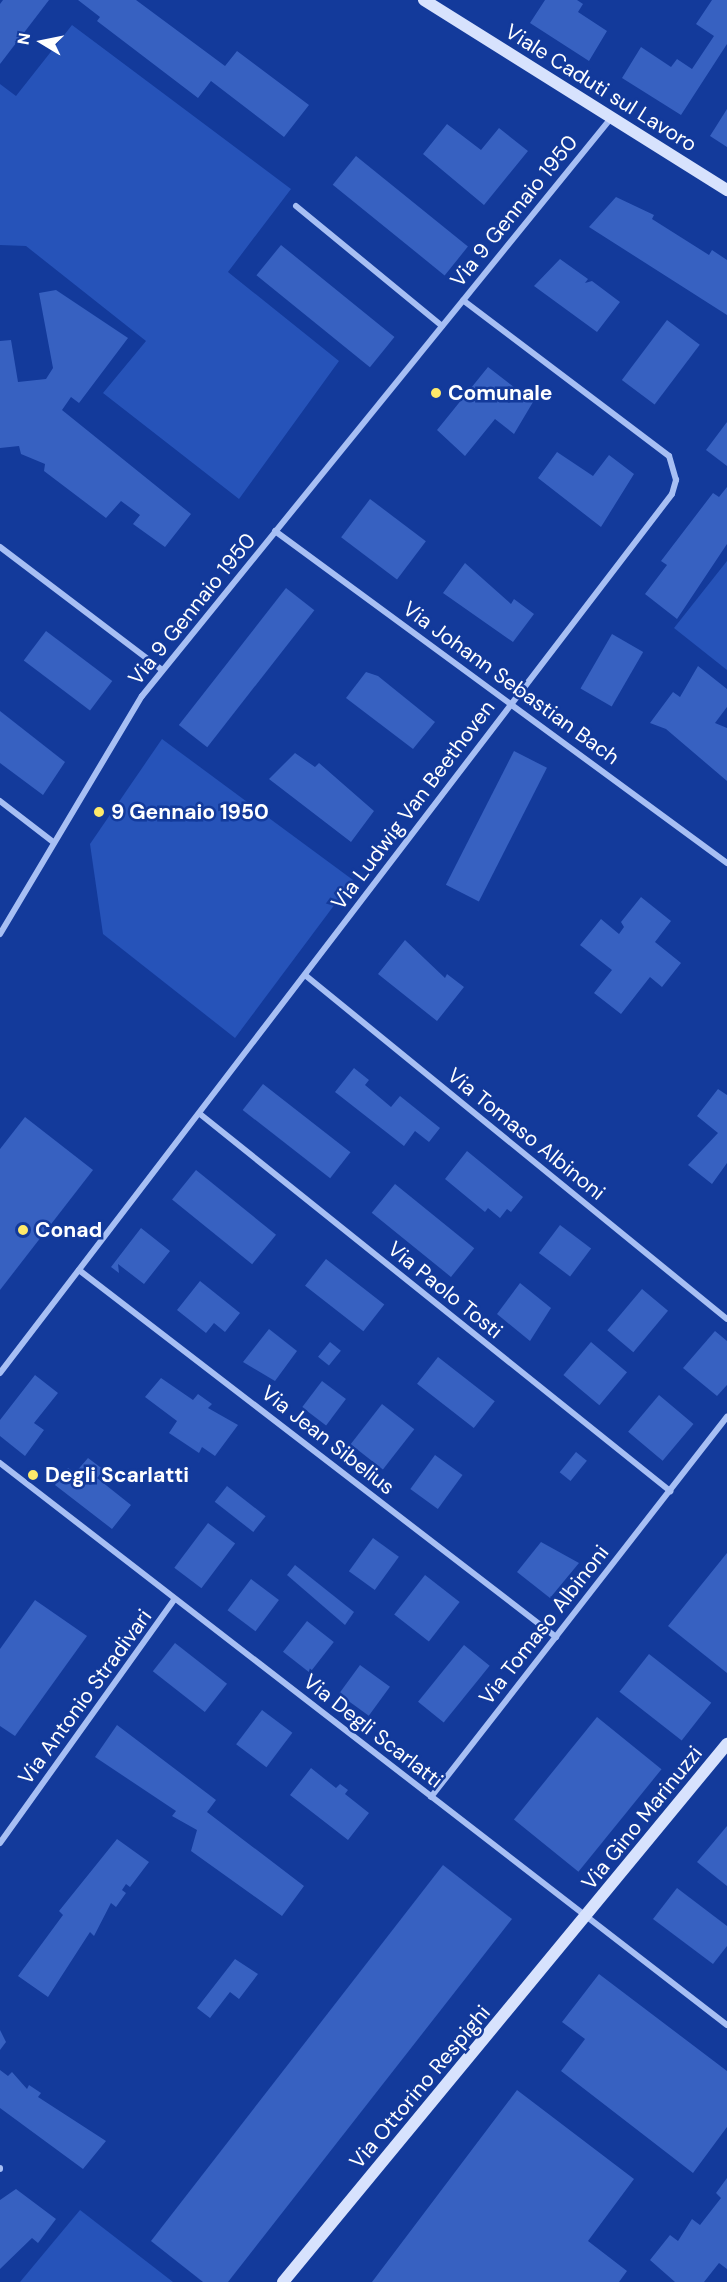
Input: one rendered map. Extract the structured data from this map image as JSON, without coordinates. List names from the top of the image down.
{
  "streets": {
    "street": [
      "Viale Caduti sul Lavoro",
      "Via 9 Gennaio 1950",
      "Via Johann Sebastian Bach",
      "Via Ludwig Van Beethoven",
      "Via Tomaso Albinoni",
      "Via Paolo Tosti",
      "Via Jean Sibelius",
      "Via Antonio Stradivari",
      "Via Degli Scarlatti",
      "Via Gino Marinuzzi",
      "Via Ottorino Respighi"
    ]
  },
  "crossings": [
    ["Viale Caduti sul Lavoro", "Via 9 Gennaio 1950"],
    ["Via 9 Gennaio 1950", "Via Johann Sebastian Bach"],
    ["Via 9 Gennaio 1950", "Via Ludwig Van Beethoven"],
    ["Via Johann Sebastian Bach", "Via Ludwig Van Beethoven"],
    ["Via Ludwig Van Beethoven", "Via Tomaso Albinoni"],
    ["Via Ludwig Van Beethoven", "Via Paolo Tosti"],
    ["Via Ludwig Van Beethoven", "Via Jean Sibelius"],
    ["Via Tomaso Albinoni", "Via Paolo Tosti"],
    ["Via Tomaso Albinoni", "Via Jean Sibelius"],
    ["Via Tomaso Albinoni", "Via Degli Scarlatti"],
    ["Via Antonio Stradivari", "Via Degli Scarlatti"],
    ["Via Degli Scarlatti", "Via Gino Marinuzzi"],
    ["Via Degli Scarlatti", "Via Ottorino Respighi"],
    ["Via Gino Marinuzzi", "Via Ottorino Respighi"]
  ],
  "places": [
    "Comunale",
    "9 Gennaio 1950",
    "Conad",
    "Degli Scarlatti"
  ],
  "north": "left"
}
